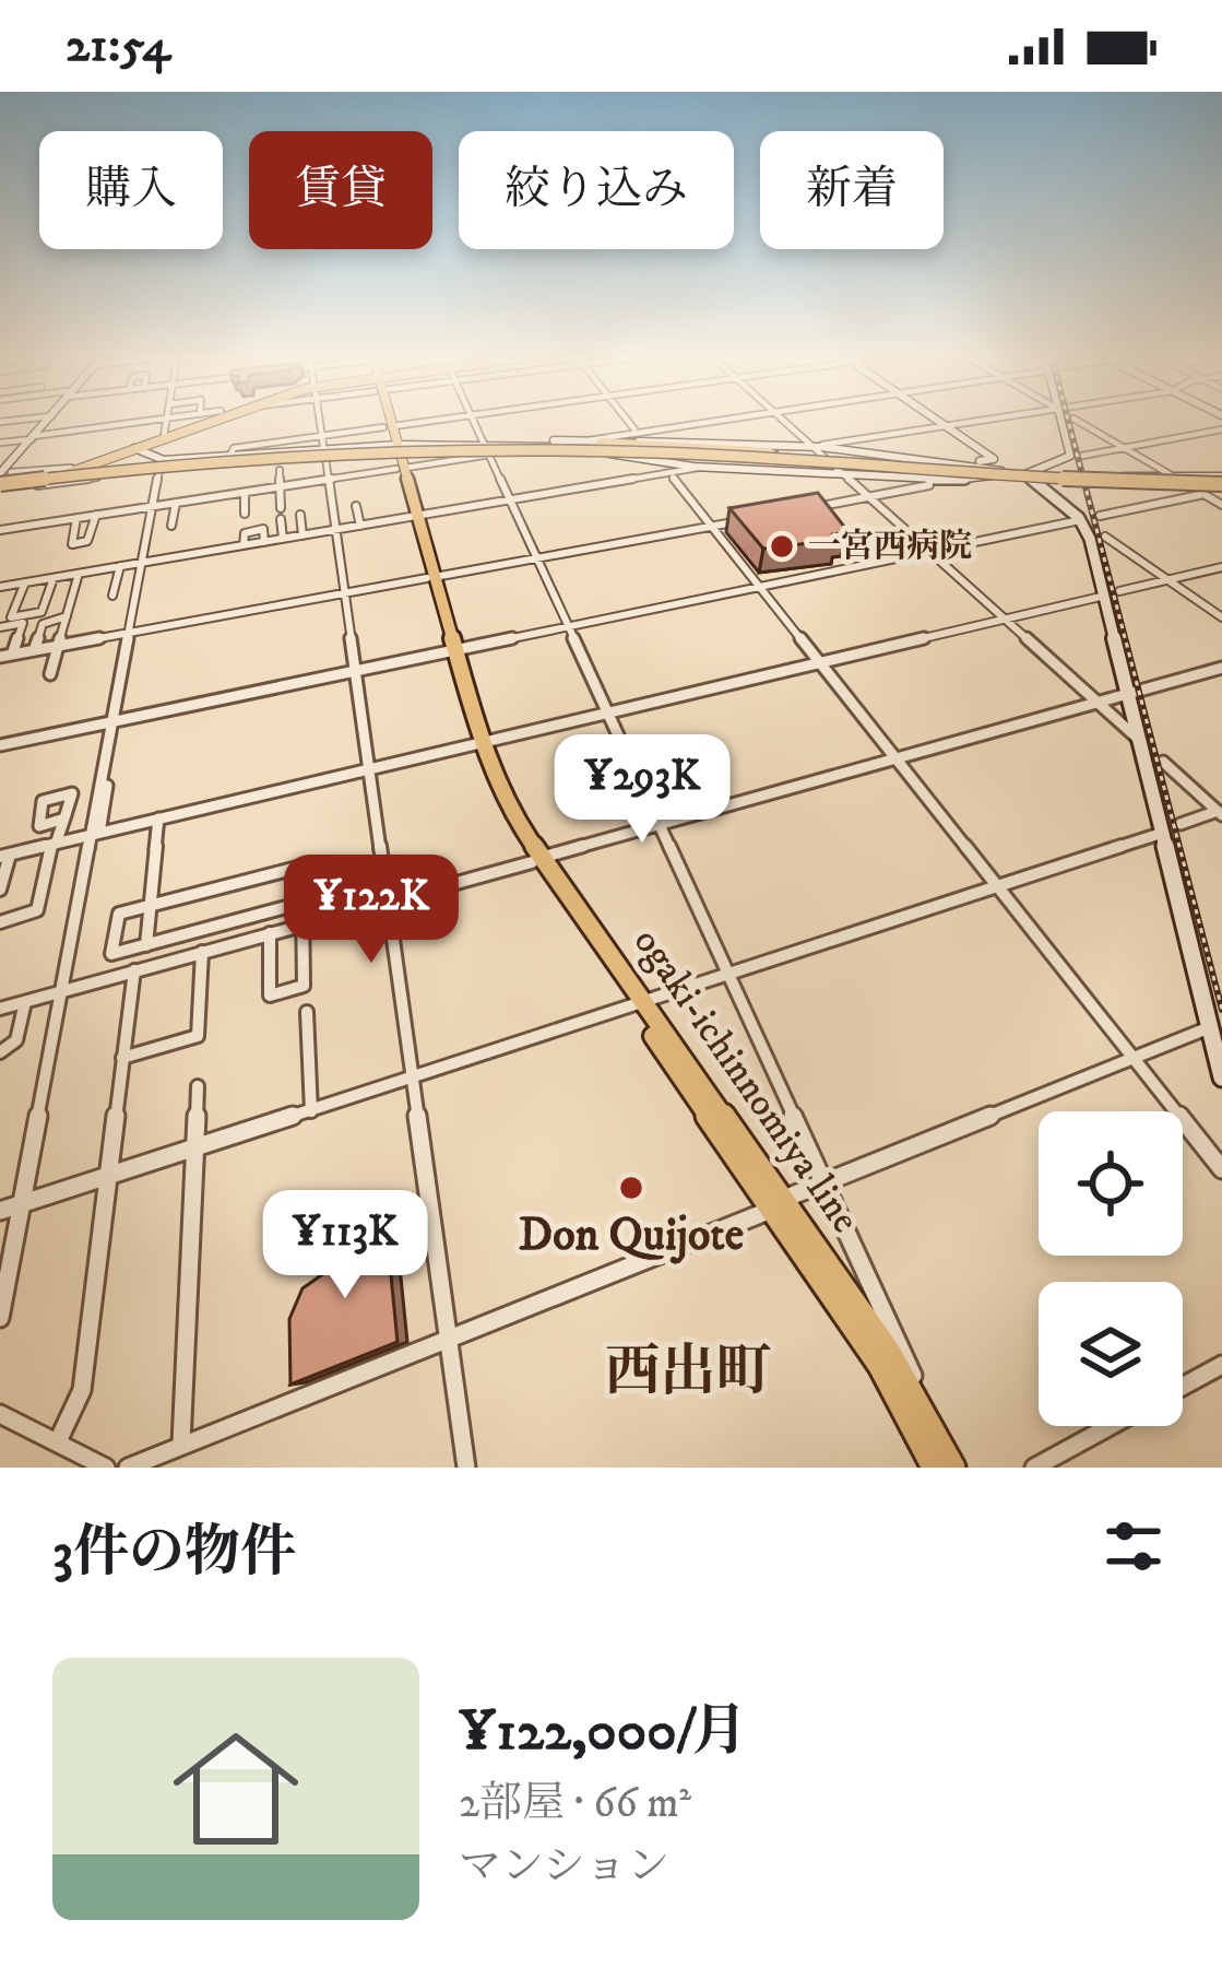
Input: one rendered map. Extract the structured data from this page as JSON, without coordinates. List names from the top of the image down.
{
  "streets": {
    "main road": ["ogaki-ichinnomiya line"]
  },
  "districts": ["西出町"],
  "places": ["一宮西病院", "Don Quijote"],
  "page": {
    "status": "21:54",
    "chip": [
      "購入",
      "賃貸",
      "絞り込み",
      "新着"
    ],
    "price": ["¥293K", "¥122K", "¥113K"],
    "heading": "3件の物件",
    "list": [
      {
        "name": "¥122,000/月",
        "note": "2部屋 · 66 m² · マンション"
      }
    ]
  }
}
